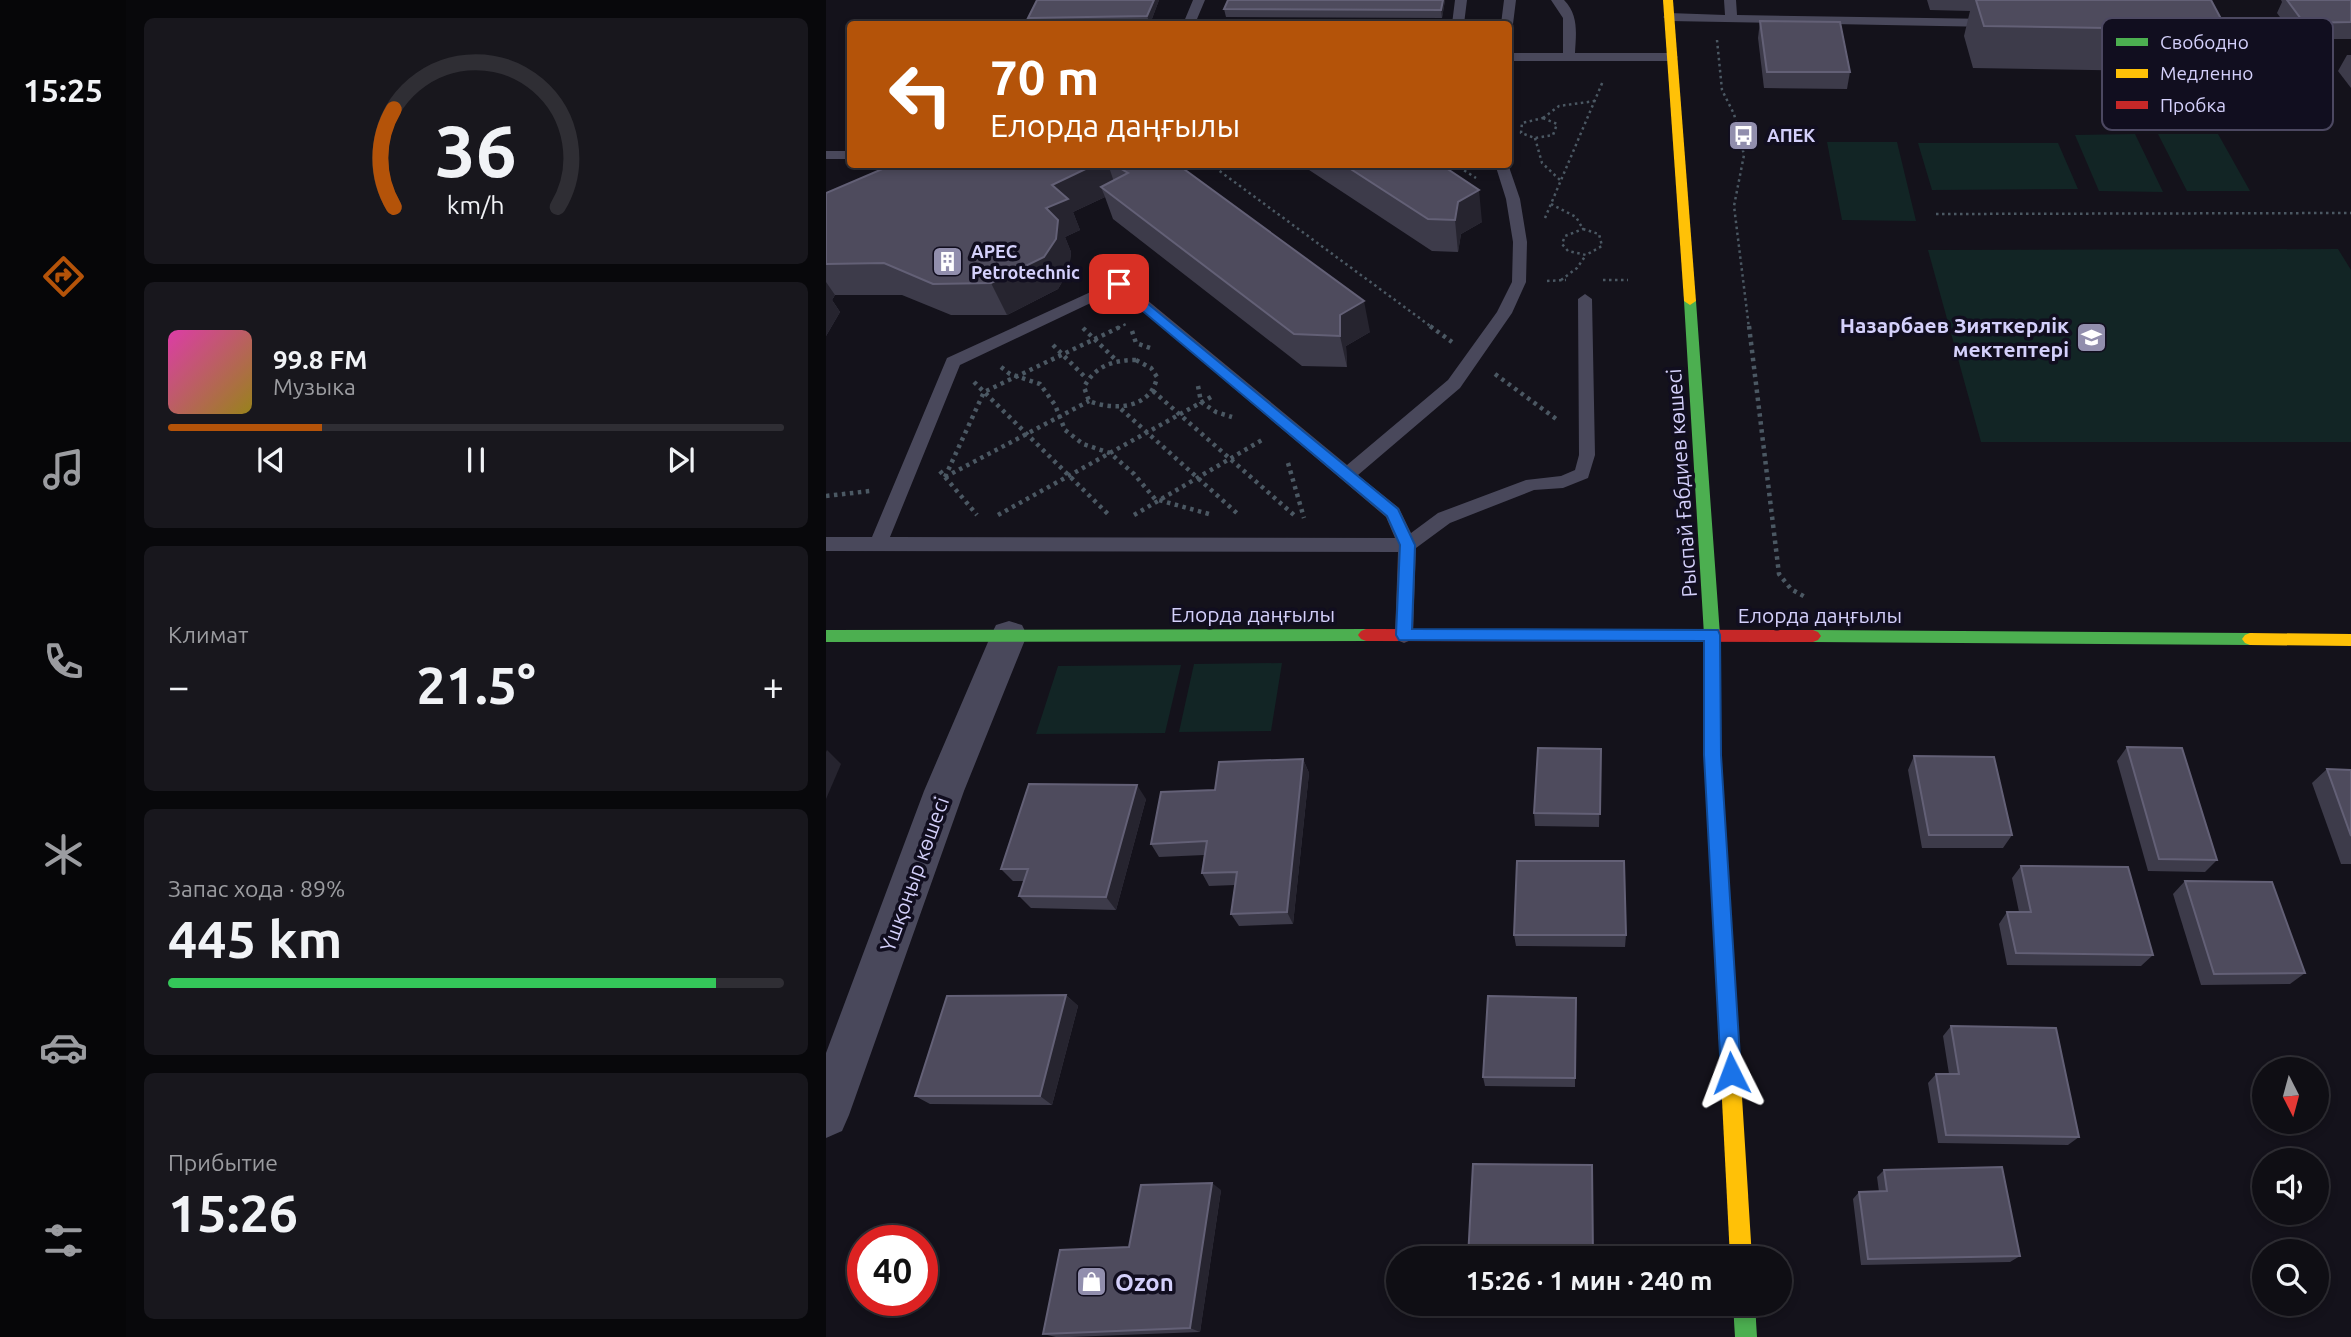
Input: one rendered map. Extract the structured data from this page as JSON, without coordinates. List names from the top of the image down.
{
  "streets": {
    "street": ["Рыспай Ғабдиев көшесі", "Елорда даңғылы", "Үшқоңыр көшесі"]
  },
  "crossings": [
    ["Рыспай Ғабдиев көшесі", "Елорда даңғылы"],
    ["Елорда даңғылы", "Үшқоңыр көшесі"]
  ],
  "places": {
    "bus stop": ["АПЕК"],
    "building": ["APEC Petrotechnic"],
    "school or university": ["Назарбаев Зияткерлік мектептері"],
    "shop": ["Ozon"]
  },
  "legend": ["Свободно", "Медленно", "Пробка"],
  "north": "bottom",
  "page": {
    "tabs": "15:25",
    "turn": ["70 m", "Елорда даңғылы"],
    "song": ["99.8 FM", "Музыка"],
    "tile": [
      "Климат",
      ["Запас хода · 89%", "445 km"],
      ["Прибытие", "15:26"]
    ],
    "heat": ["−", "21.5°", "+"],
    "limit": "40",
    "trip": "15:26 · 1 мин · 240 m",
    "gauge": ["36", "km/h"]
  }
}
